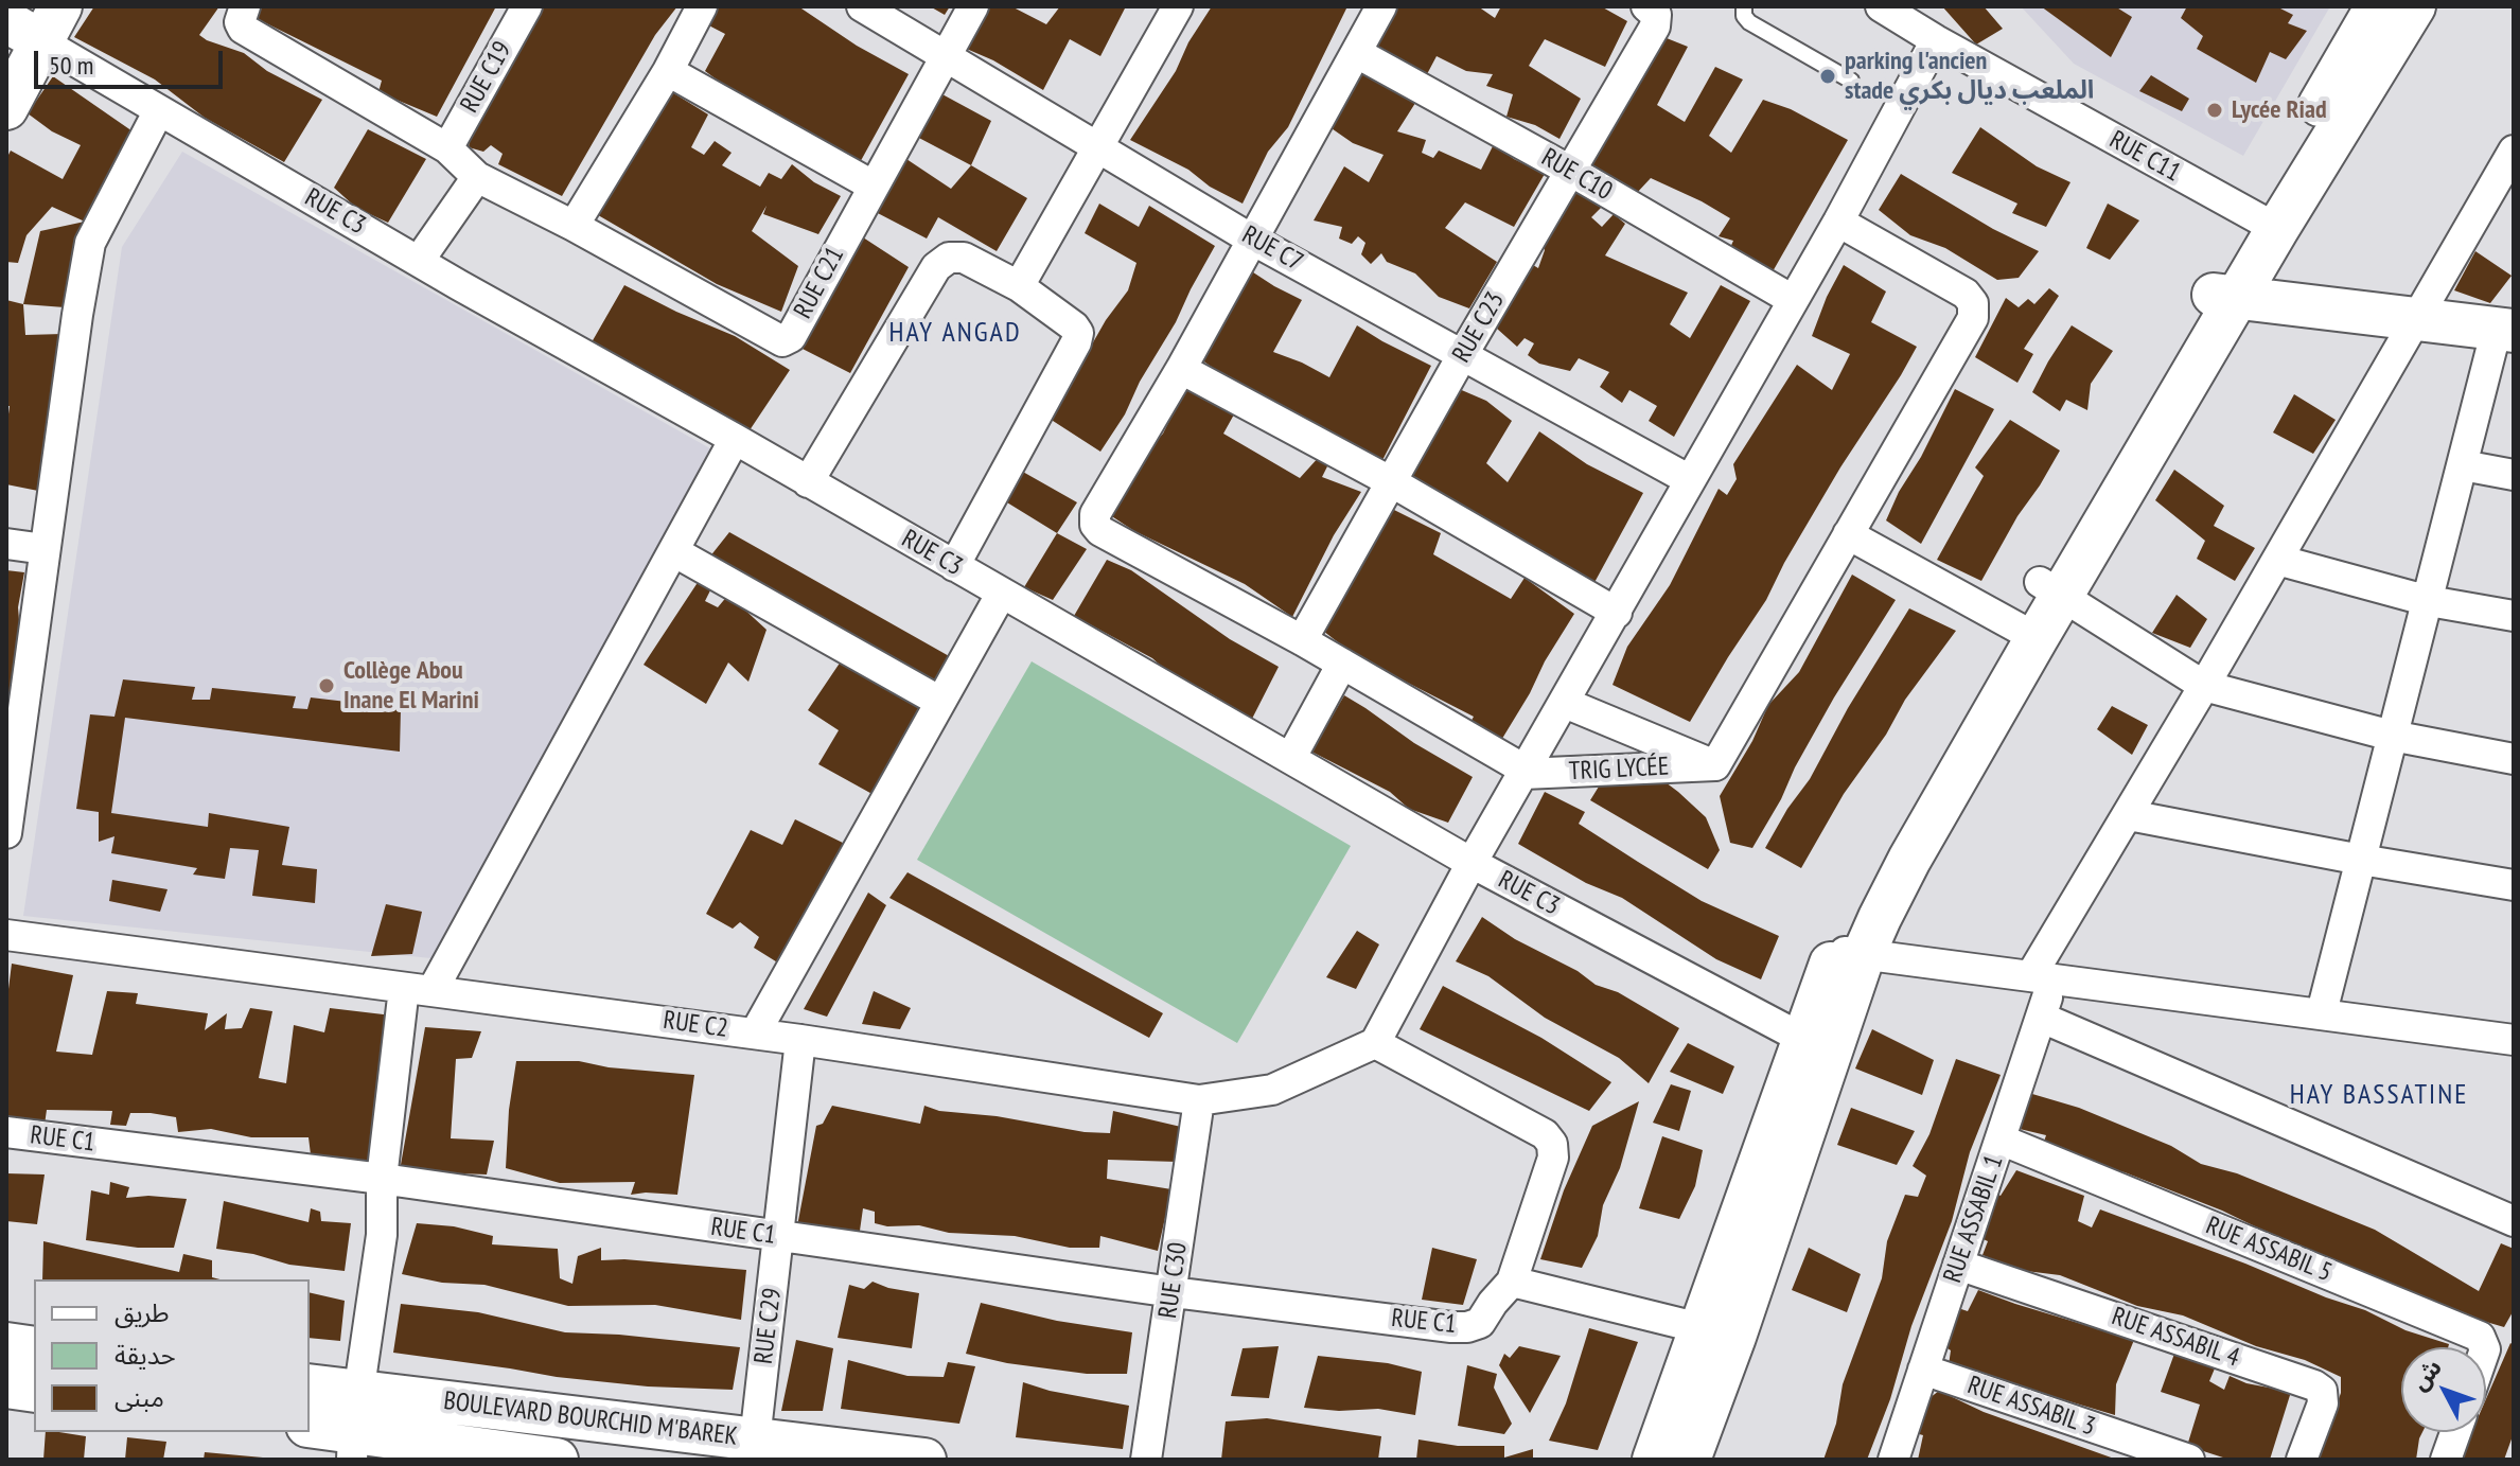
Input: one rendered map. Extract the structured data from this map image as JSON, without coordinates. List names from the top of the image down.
{
  "streets": {
    "main road": ["BOULEVARD BOURCHID M'BAREK"],
    "street": [
      "RUE C19",
      "RUE C11",
      "RUE C10",
      "RUE C3",
      "RUE C7",
      "RUE C21",
      "RUE C23",
      "TRIG LYCÉE",
      "RUE C2",
      "RUE C1",
      "RUE ASSABIL 1",
      "RUE ASSABIL 5",
      "RUE C30",
      "RUE C29",
      "RUE ASSABIL 4",
      "RUE ASSABIL 3"
    ]
  },
  "crossings": [
    ["RUE C19", "RUE C21"],
    ["RUE C10", "RUE C23"],
    ["RUE C7", "RUE C21"],
    ["RUE C7", "RUE C23"],
    ["RUE C2", "RUE C30"],
    ["RUE C2", "RUE C29"],
    ["RUE C1", "RUE C30"],
    ["RUE C1", "RUE C29"],
    ["RUE ASSABIL 1", "RUE ASSABIL 5"],
    ["RUE ASSABIL 1", "RUE ASSABIL 4"],
    ["RUE ASSABIL 1", "RUE ASSABIL 3"],
    ["RUE C29", "BOULEVARD BOURCHID M'BAREK"]
  ],
  "districts": ["HAY ANGAD", "HAY BASSATINE"],
  "places": ["parking l'ancien stade الملعب ديال بكري", "Lycée Riad", "Collège Abou Inane El Marini"],
  "legend": ["طريق", "حديقة", "مبنى"],
  "scale_bar": "50 m",
  "north": "top left"
}
